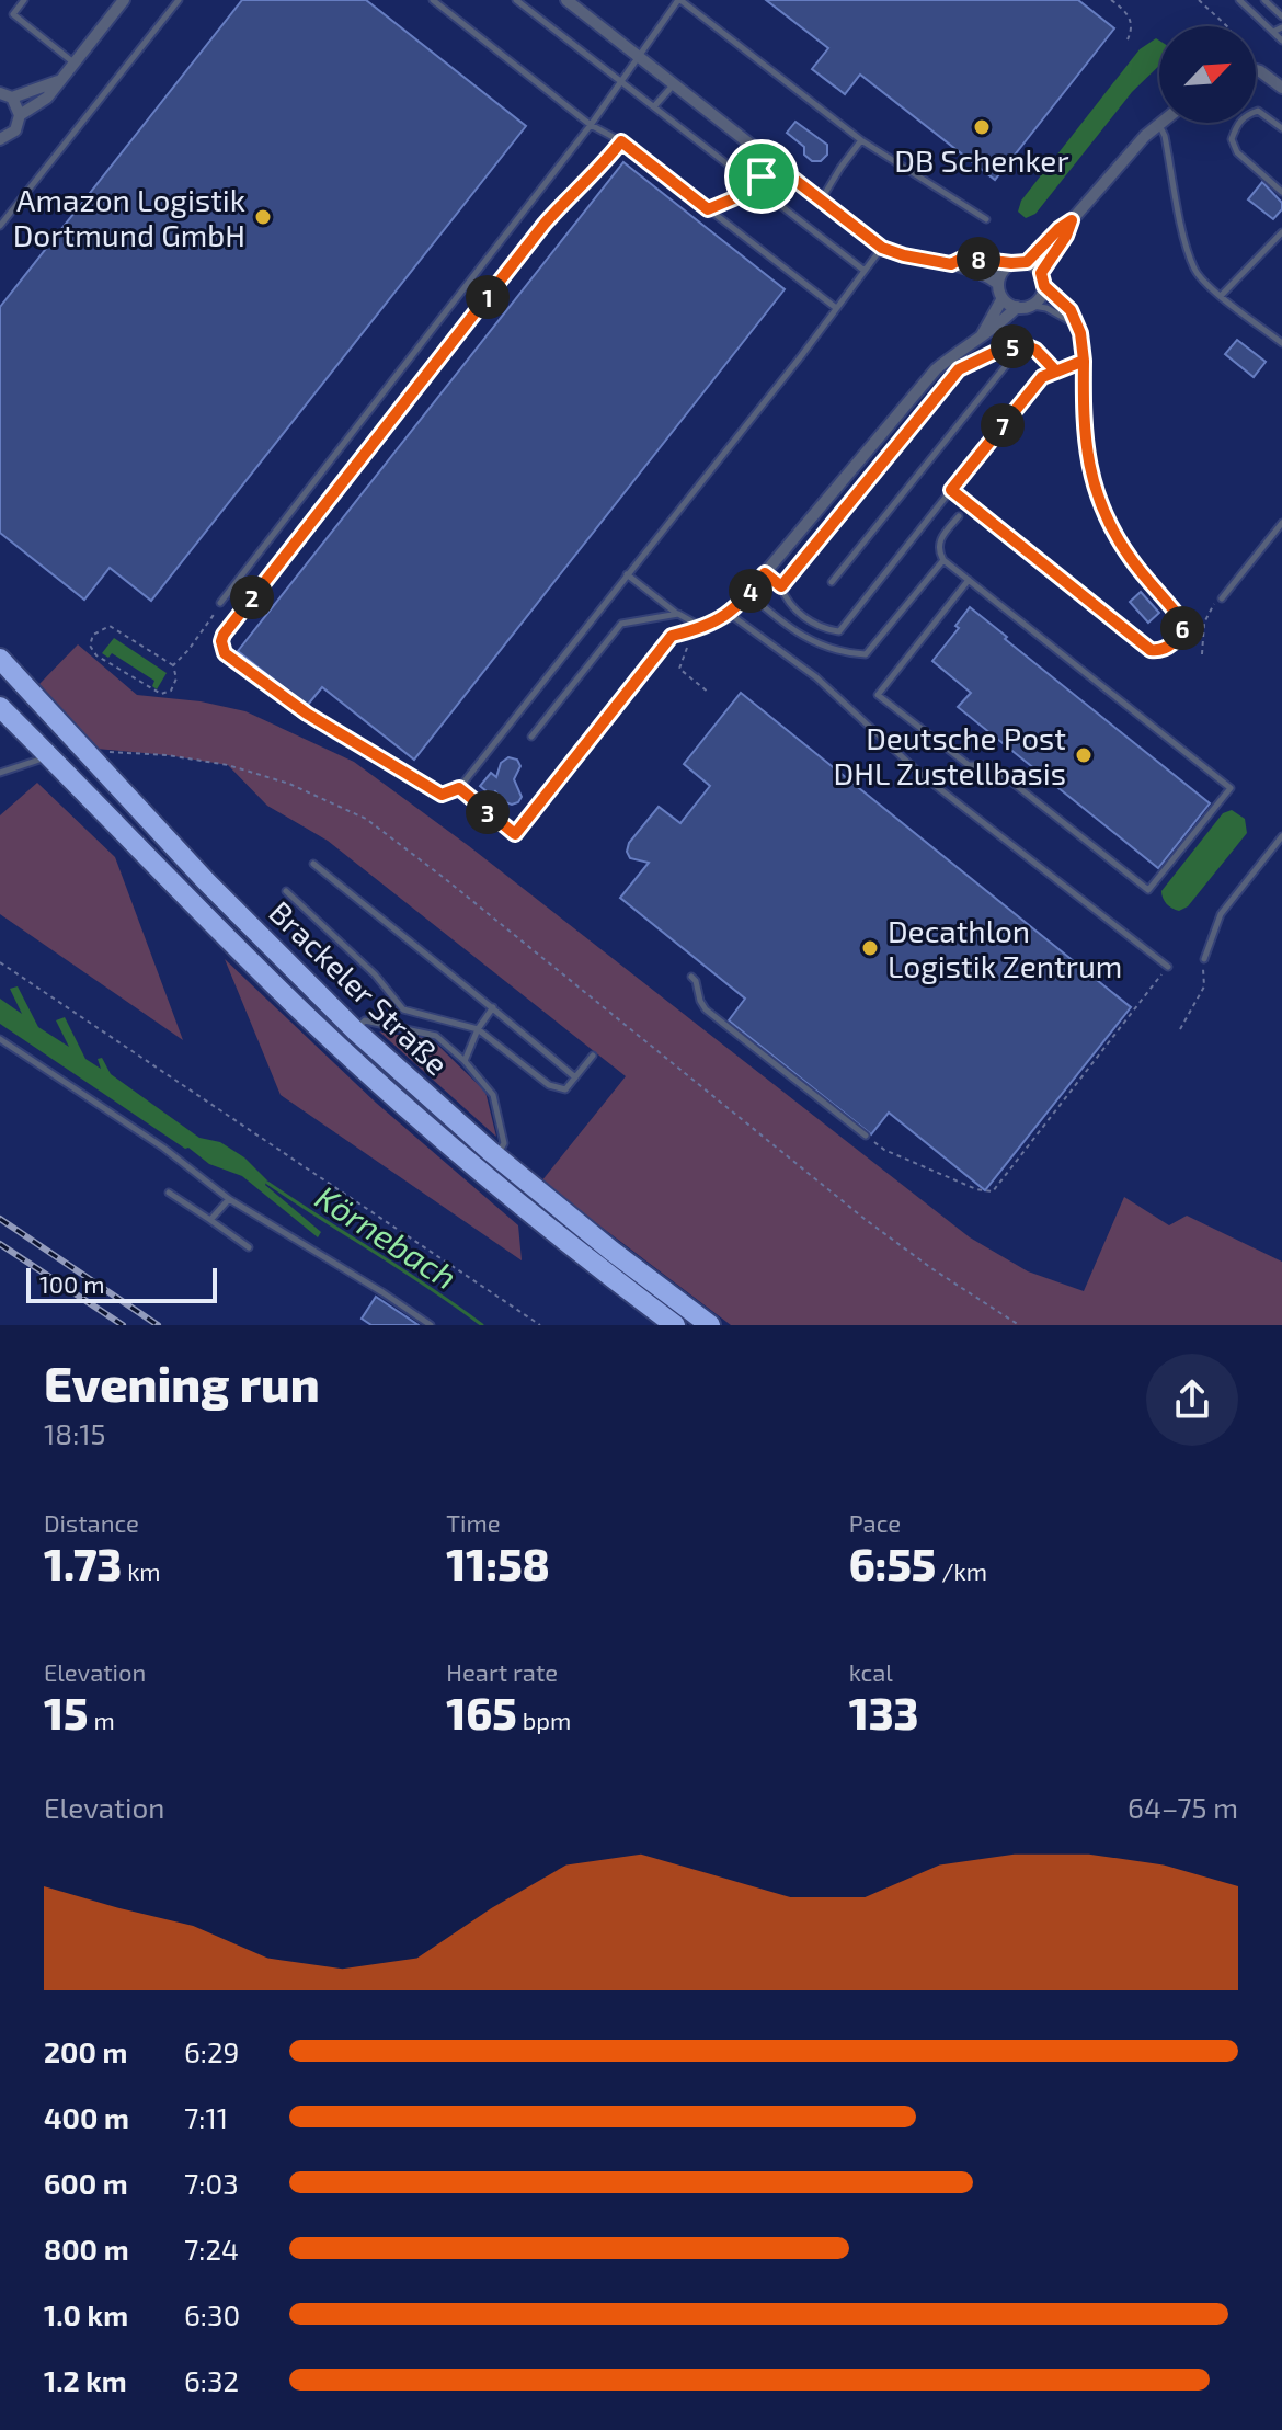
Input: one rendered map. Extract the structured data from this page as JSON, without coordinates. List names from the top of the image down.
{
  "streets": {
    "highway": ["Brackeler Straße"]
  },
  "water": ["Körnebach"],
  "places": [
    "DB Schenker",
    "Amazon Logistik Dortmund GmbH",
    "Deutsche Post DHL Zustellbasis",
    "Decathlon Logistik Zentrum"
  ],
  "scale_bar": "100 m",
  "north": "top right",
  "page": {
    "pins": [
      "8",
      "1",
      "5",
      "7",
      "4",
      "2",
      "6",
      "3"
    ],
    "scale": "100 m",
    "heading": ["Evening run", "18:15"],
    "stats": [
      ["Distance", "1.73 km"],
      ["Time", "11:58"],
      ["Pace", "6:55 /km"],
      ["Elevation", "15 m"],
      ["Heart rate", "165 bpm"],
      ["kcal", "133"]
    ],
    "chart": ["Elevation", "64–75 m"],
    "list": [
      {
        "name": "200 m",
        "note": "6:29"
      },
      {
        "name": "400 m",
        "note": "7:11"
      },
      {
        "name": "600 m",
        "note": "7:03"
      },
      {
        "name": "800 m",
        "note": "7:24"
      },
      {
        "name": "1.0 km",
        "note": "6:30"
      },
      {
        "name": "1.2 km",
        "note": "6:32"
      }
    ]
  }
}
